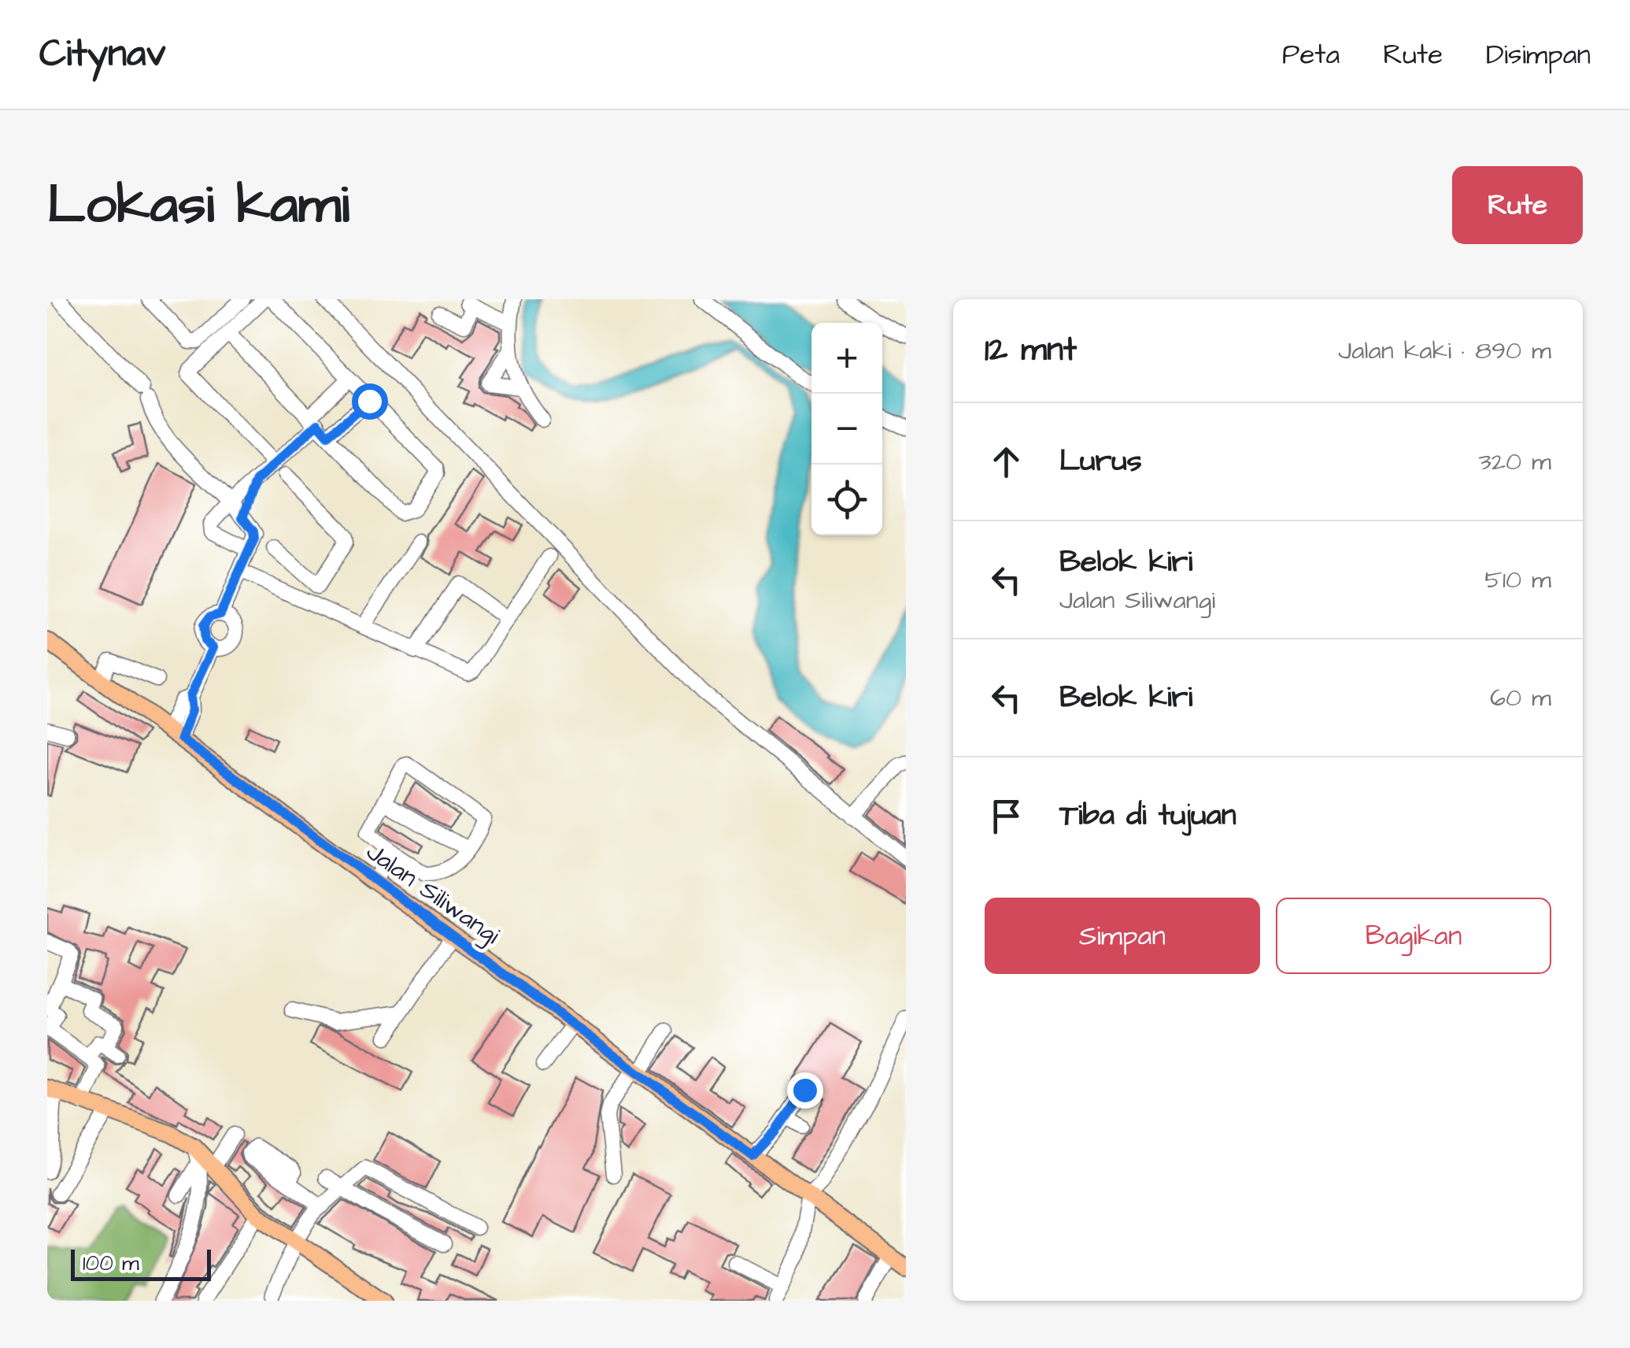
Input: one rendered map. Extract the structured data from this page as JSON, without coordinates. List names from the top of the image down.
{
  "streets": {
    "main road": ["Jalan Siliwangi"]
  },
  "scale_bar": "100 m",
  "page": {
    "header": "Citynav",
    "nav": ["Peta", "Rute", "Disimpan"],
    "buttons": [
      "Rute",
      ["Simpan", "Bagikan"]
    ],
    "title": "Lokasi kami",
    "heading": ["12 mnt", "Jalan kaki · 890 m"],
    "map_buttons": ["+", "−"],
    "list": [
      ["Lurus", "320 m"],
      ["Belok kiri", "Jalan Siliwangi", "510 m"],
      ["Belok kiri", "60 m"],
      "Tiba di tujuan"
    ],
    "scale": "100 m"
  }
}
